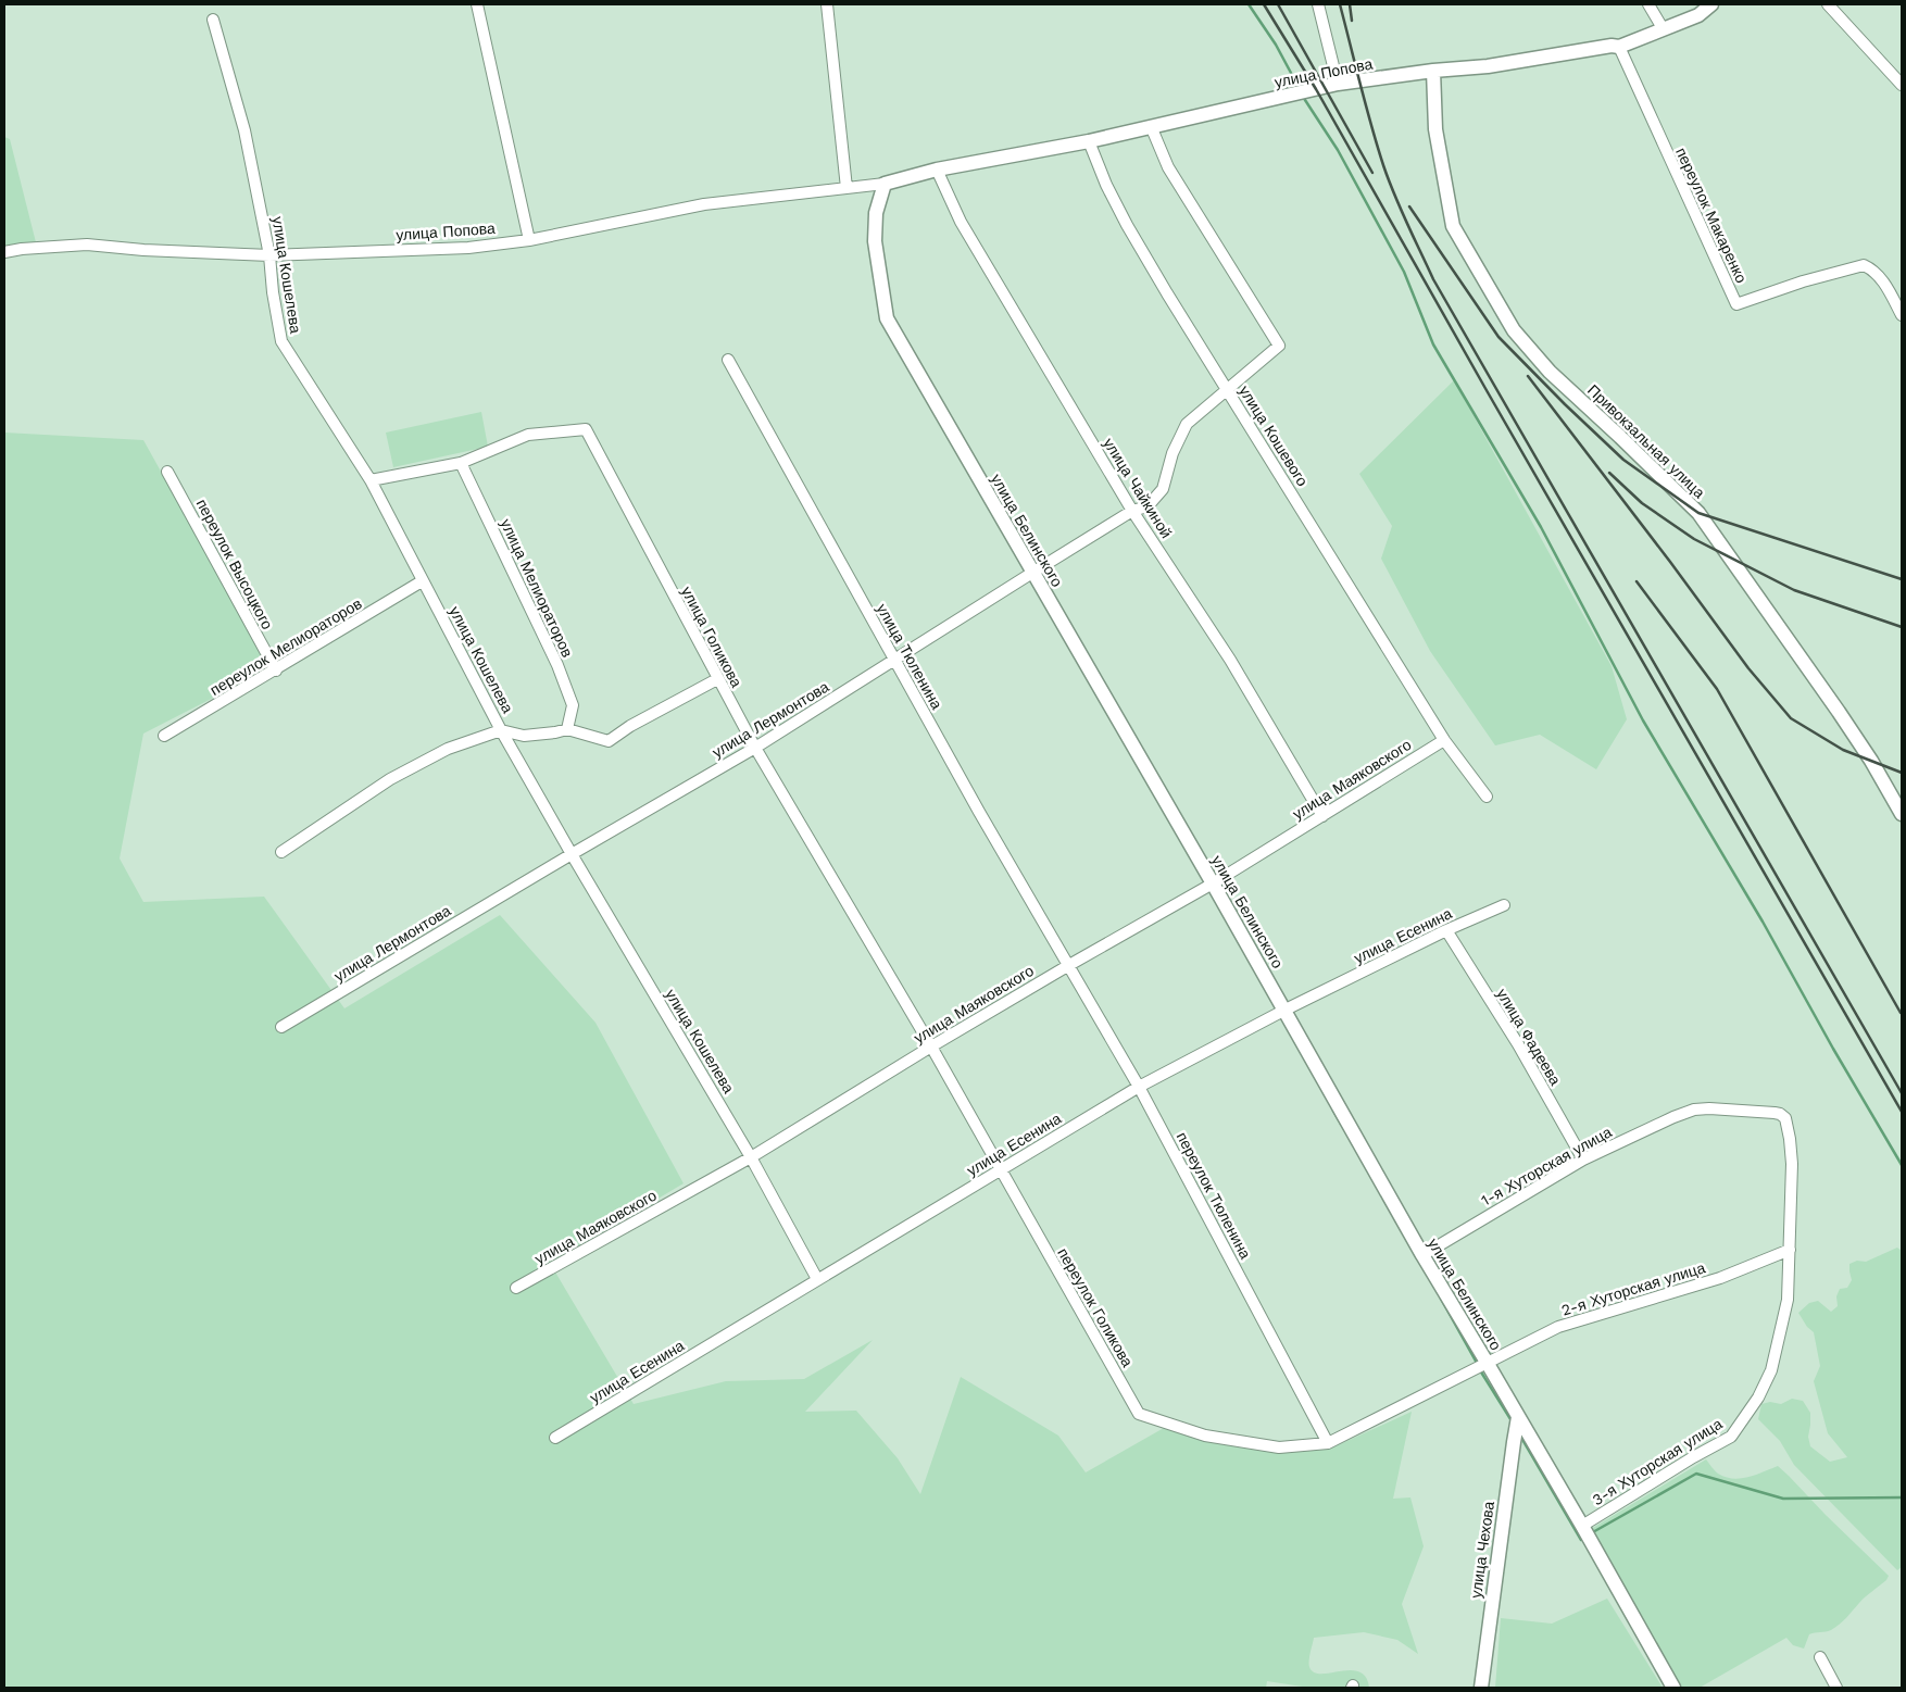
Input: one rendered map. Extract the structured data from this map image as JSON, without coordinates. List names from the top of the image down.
{
  "streets": {
    "street": [
      "улица Попова",
      "переулок Макаренко",
      "улица Кошелева",
      "улица Кошевого",
      "Привокзальная улица",
      "улица Чайкиной",
      "улица Белинского",
      "переулок Высоцкого",
      "улица Мелиораторов",
      "улица Голикова",
      "переулок Мелиораторов",
      "улица Тюленина",
      "улица Лермонтова",
      "улица Маяковского",
      "улица Есенина",
      "улица Фадеева",
      "1-я Хуторская улица",
      "переулок Тюленина",
      "2-я Хуторская улица",
      "переулок Голикова",
      "3-я Хуторская улица",
      "улица Чехова"
    ]
  },
  "crossings": [
    ["улица Попова", "переулок Макаренко"],
    ["улица Попова", "улица Кошелева"],
    ["улица Попова", "улица Кошевого"],
    ["улица Попова", "Привокзальная улица"],
    ["улица Попова", "улица Чайкиной"],
    ["улица Попова", "улица Белинского"],
    ["улица Попова", "улица Лермонтова"],
    ["улица Кошелева", "улица Голикова"],
    ["улица Кошелева", "переулок Мелиораторов"],
    ["улица Кошелева", "улица Лермонтова"],
    ["улица Кошелева", "улица Маяковского"],
    ["улица Кошелева", "улица Есенина"],
    ["улица Кошевого", "улица Лермонтова"],
    ["улица Кошевого", "улица Маяковского"],
    ["улица Чайкиной", "улица Лермонтова"],
    ["улица Чайкиной", "улица Маяковского"],
    ["улица Белинского", "улица Лермонтова"],
    ["улица Белинского", "улица Маяковского"],
    ["улица Белинского", "улица Есенина"],
    ["улица Белинского", "1-я Хуторская улица"],
    ["улица Белинского", "2-я Хуторская улица"],
    ["улица Белинского", "3-я Хуторская улица"],
    ["улица Белинского", "улица Чехова"],
    ["переулок Высоцкого", "переулок Мелиораторов"],
    ["улица Мелиораторов", "улица Голикова"],
    ["улица Голикова", "улица Лермонтова"],
    ["улица Голикова", "улица Маяковского"],
    ["улица Голикова", "переулок Голикова"],
    ["улица Тюленина", "улица Лермонтова"],
    ["улица Тюленина", "улица Маяковского"],
    ["улица Тюленина", "переулок Тюленина"],
    ["улица Маяковского", "переулок Тюленина"],
    ["улица Маяковского", "переулок Голикова"],
    ["улица Есенина", "улица Фадеева"],
    ["улица Есенина", "переулок Тюленина"],
    ["улица Есенина", "переулок Голикова"],
    ["улица Фадеева", "1-я Хуторская улица"],
    ["1-я Хуторская улица", "3-я Хуторская улица"],
    ["переулок Тюленина", "2-я Хуторская улица"],
    ["переулок Тюленина", "переулок Голикова"],
    ["2-я Хуторская улица", "переулок Голикова"],
    ["2-я Хуторская улица", "3-я Хуторская улица"]
  ]
}
